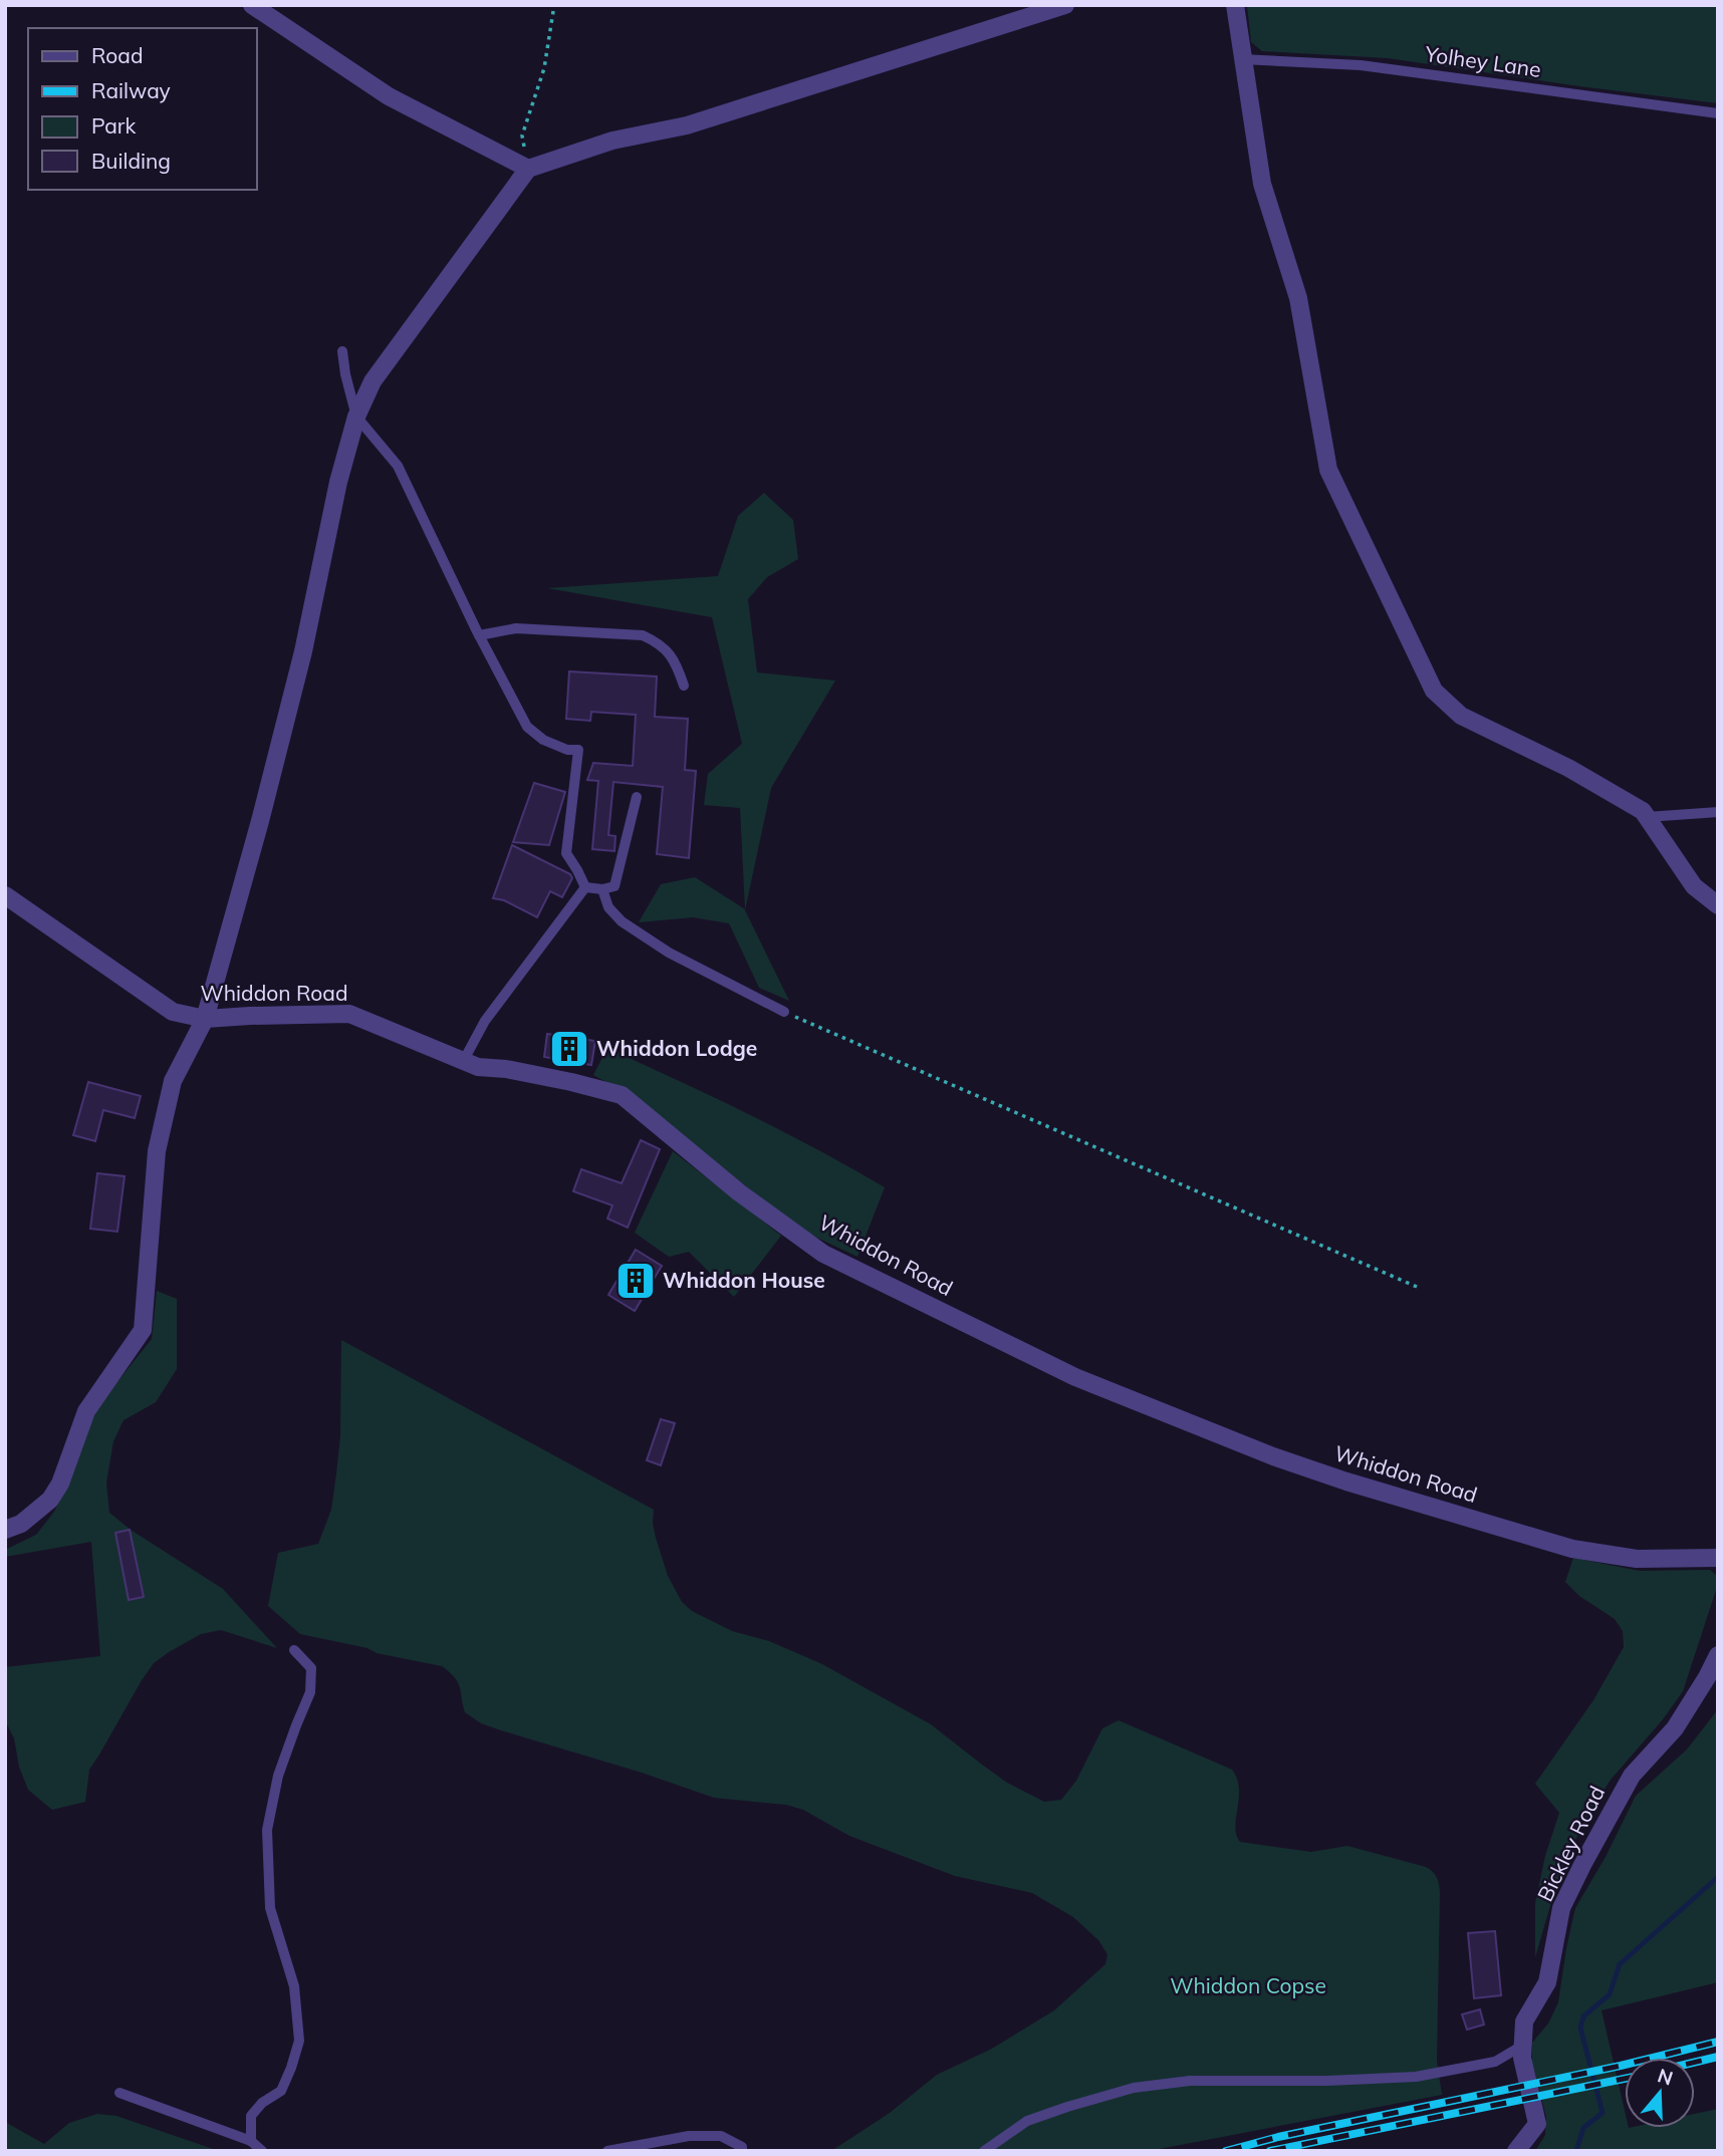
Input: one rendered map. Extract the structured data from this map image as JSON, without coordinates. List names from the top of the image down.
{
  "streets": {
    "street": ["Whiddon Road", "Bickley Road"],
    "lane": ["Yolhey Lane"]
  },
  "parks": ["Whiddon Copse"],
  "places": {
    "building": ["Whiddon Lodge", "Whiddon House"]
  },
  "legend": [
    "Road",
    "Railway",
    "Park",
    "Building"
  ],
  "north": "top"
}
